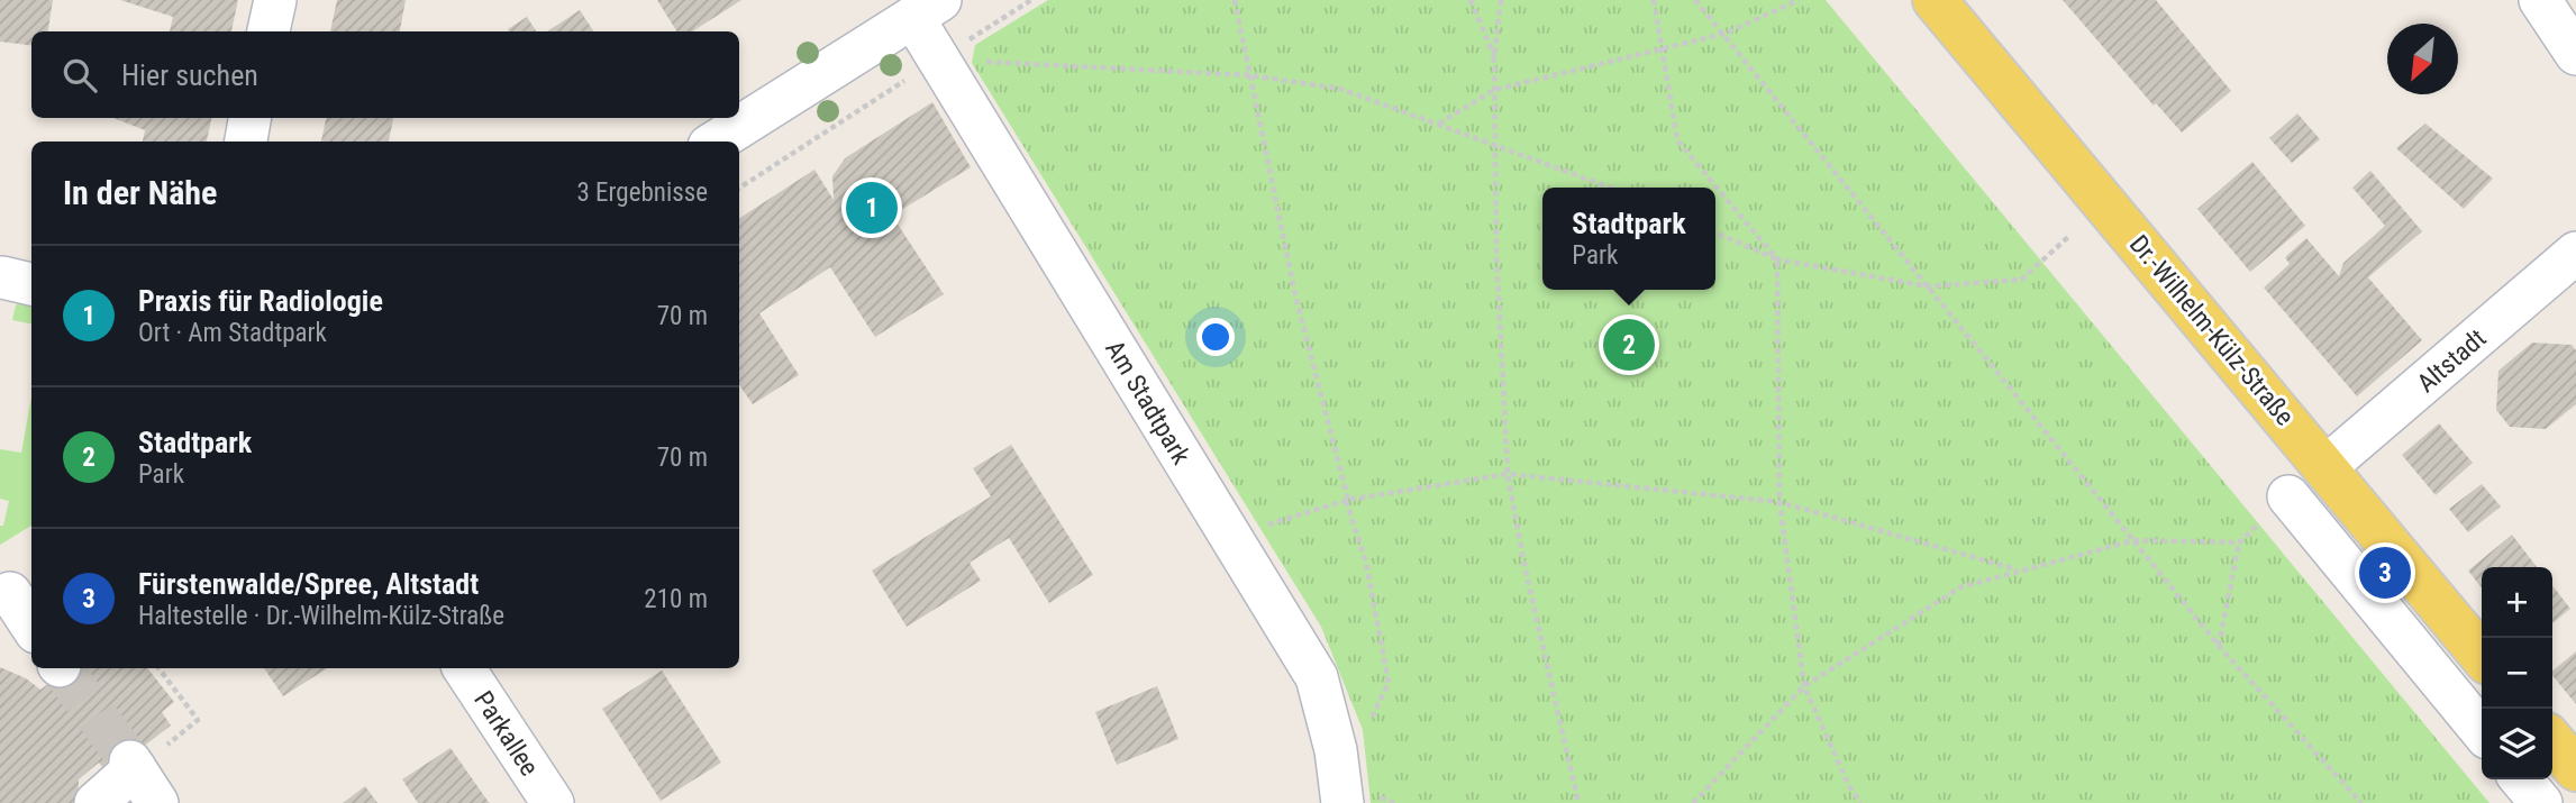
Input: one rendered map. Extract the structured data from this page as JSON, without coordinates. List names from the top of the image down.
{
  "streets": {
    "main road": ["Dr.-Wilhelm-Külz-Straße"],
    "street": ["Altstadt", "Am Stadtpark", "Parkallee"]
  },
  "crossings": [
    ["Dr.-Wilhelm-Külz-Straße", "Altstadt"]
  ],
  "north": "bottom left",
  "page": {
    "search": "Hier suchen",
    "heading": ["In der Nähe", "3 Ergebnisse"],
    "pins": ["1", "2", "3"],
    "popup": ["Stadtpark", "Park"],
    "list": [
      {
        "mark": "1",
        "name": "Praxis für Radiologie",
        "note": "Ort · Am Stadtpark",
        "value": "70 m"
      },
      {
        "mark": "2",
        "name": "Stadtpark",
        "note": "Park",
        "value": "70 m"
      },
      {
        "mark": "3",
        "name": "Fürstenwalde/Spree, Altstadt",
        "note": "Haltestelle · Dr.-Wilhelm-Külz-Straße",
        "value": "210 m"
      }
    ],
    "map_buttons": ["+", "−"]
  }
}
